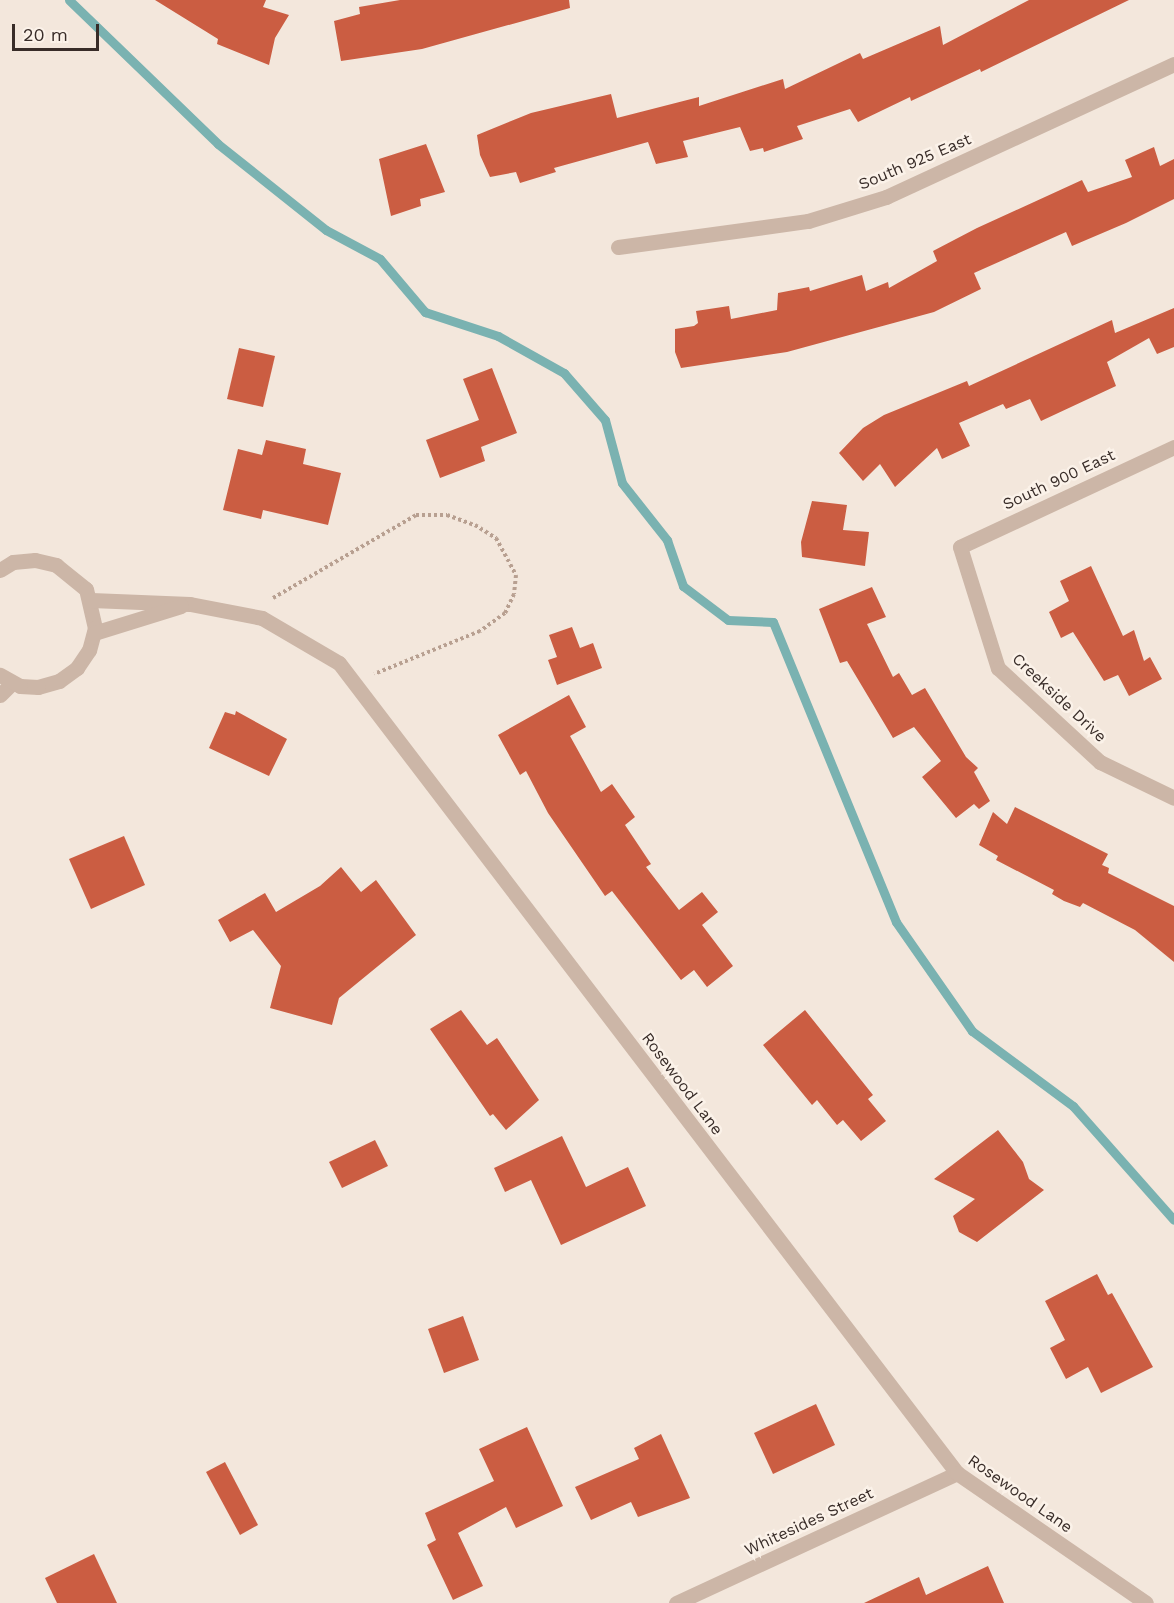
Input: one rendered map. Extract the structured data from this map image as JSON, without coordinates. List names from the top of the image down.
{
  "streets": {
    "street": [
      "South 925 East",
      "South 900 East",
      "Creekside Drive",
      "Rosewood Lane",
      "Whitesides Street"
    ]
  },
  "crossings": [
    ["South 900 East", "Creekside Drive"],
    ["Rosewood Lane", "Whitesides Street"]
  ],
  "scale_bar": "20 m"
}
